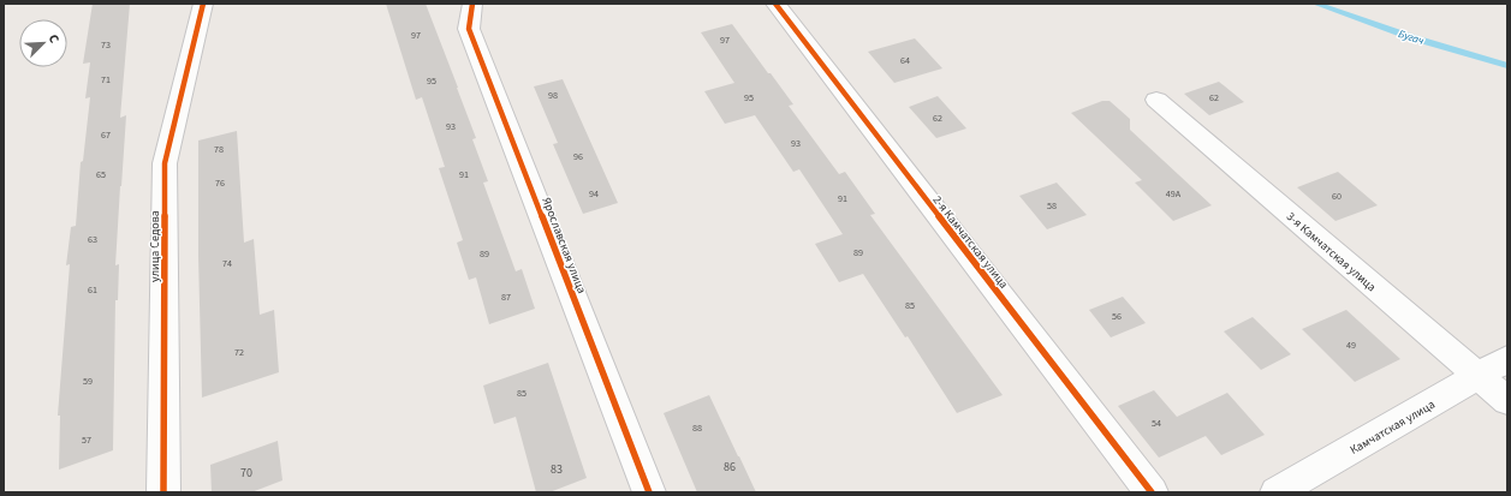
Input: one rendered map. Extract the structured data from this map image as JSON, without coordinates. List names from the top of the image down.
{
  "streets": {
    "street": [
      "2-я Камчатская улица",
      "Ярославская улица",
      "улица Седова",
      "3-я Камчатская улица",
      "Камчатская улица"
    ]
  },
  "crossings": [
    ["3-я Камчатская улица", "Камчатская улица"]
  ],
  "water": ["Бугач"],
  "house_numbers": [
    "97",
    "97",
    "73",
    "64",
    "71",
    "95",
    "98",
    "95",
    "62",
    "62",
    "93",
    "67",
    "93",
    "78",
    "96",
    "65",
    "91",
    "76",
    "94",
    "49А",
    "60",
    "91",
    "58",
    "63",
    "89",
    "89",
    "74",
    "61",
    "87",
    "85",
    "56",
    "49",
    "72",
    "59",
    "85",
    "54",
    "88",
    "57",
    "86",
    "83",
    "70"
  ],
  "north": "top right"
}
